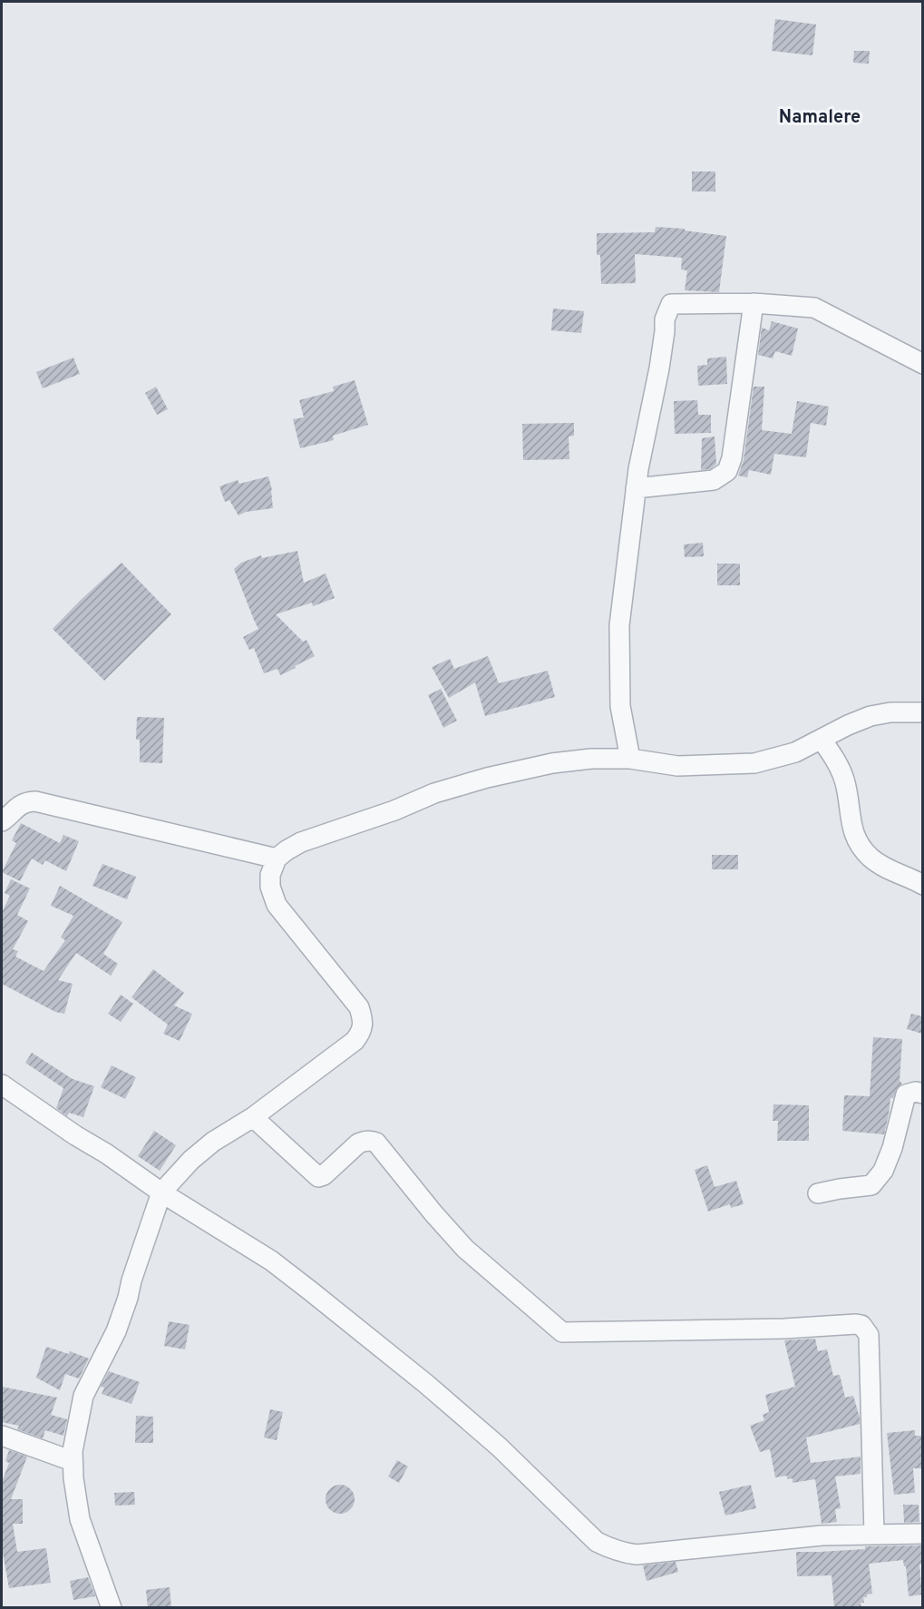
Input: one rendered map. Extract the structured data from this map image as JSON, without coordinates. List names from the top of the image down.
{
  "districts": ["Namalere"]
}
